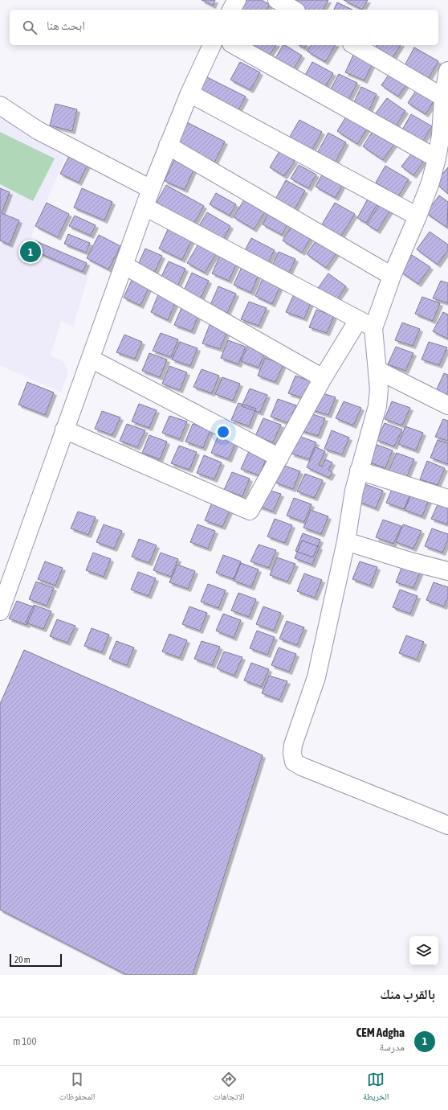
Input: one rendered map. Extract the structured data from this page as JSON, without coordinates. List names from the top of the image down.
{
  "scale_bar": "20 m",
  "page": {
    "search": "ابحث هنا",
    "pins": "1",
    "scale": "20 m",
    "heading": "بالقرب منك",
    "list": [
      {
        "mark": "1",
        "name": "CEM Adgha",
        "note": "مدرسة",
        "value": "100 m"
      }
    ],
    "nav": ["الخريطة", "الاتجاهات", "المحفوظات"]
  }
}
